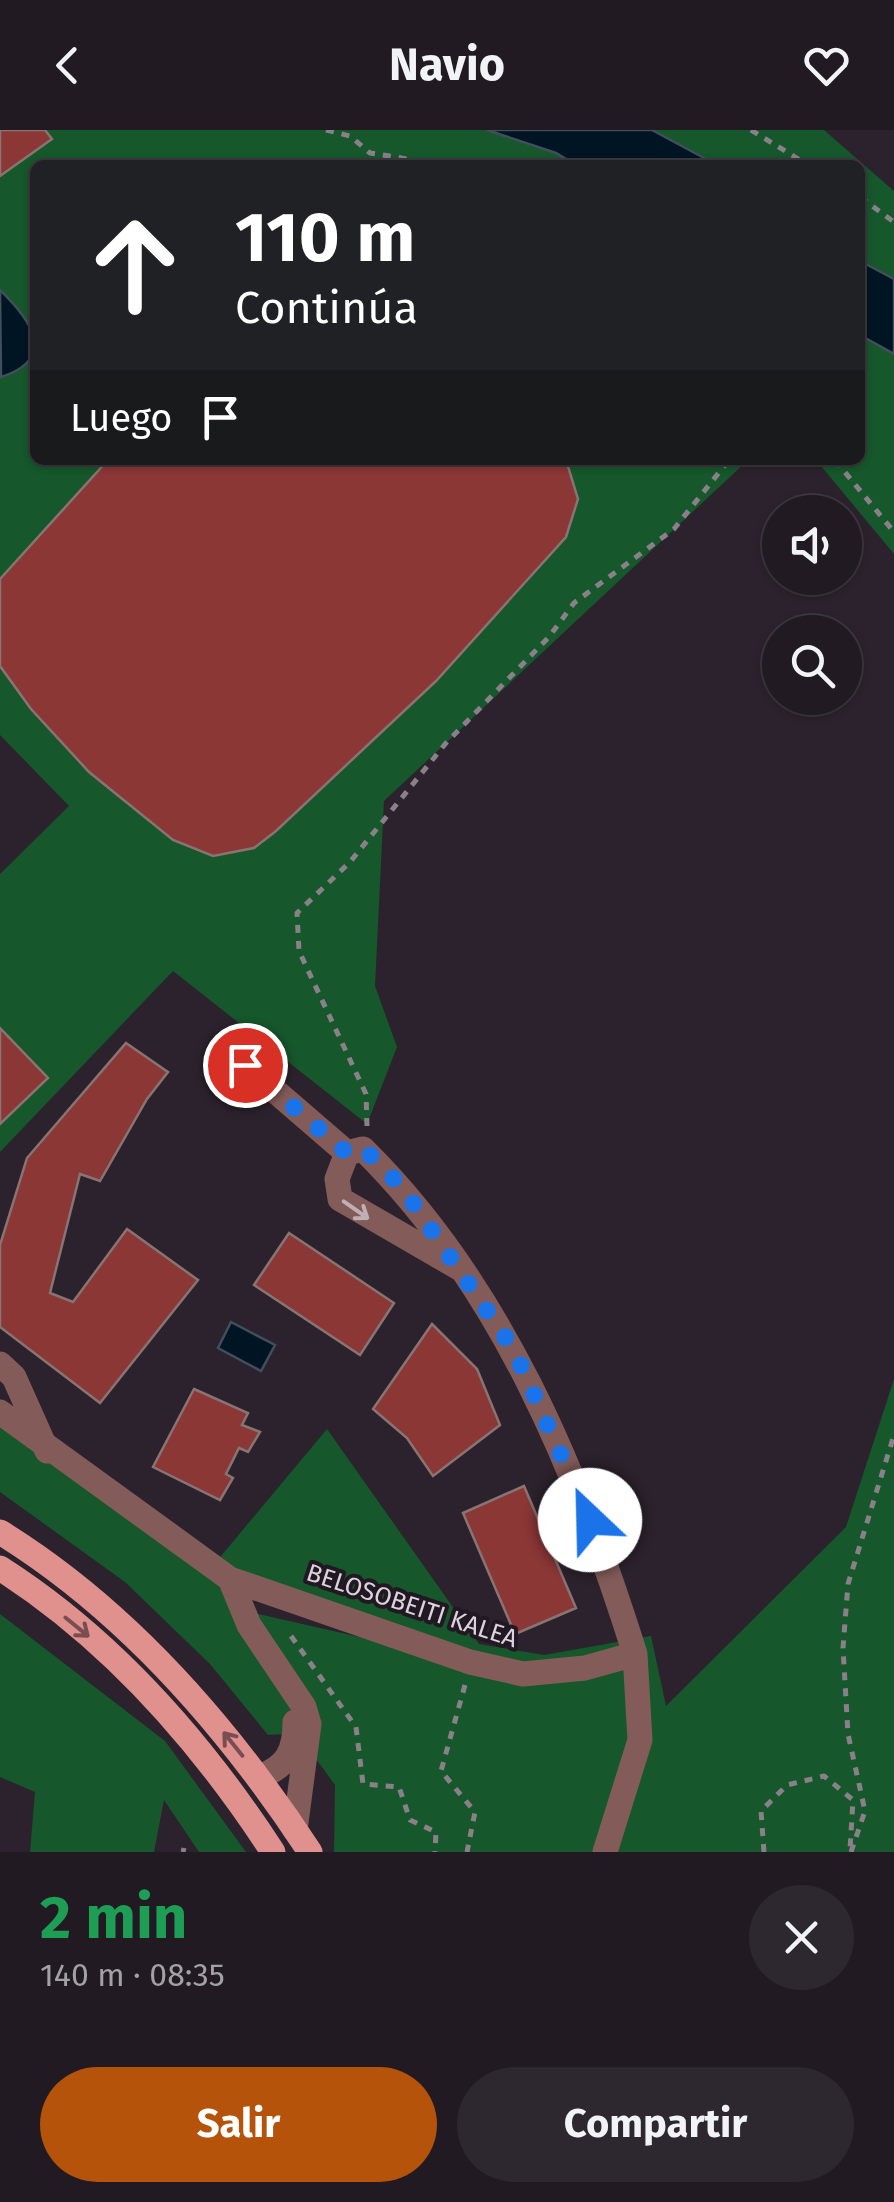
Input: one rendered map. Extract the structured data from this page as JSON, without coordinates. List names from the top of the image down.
{
  "streets": {
    "street": ["BELOSOBEITI KALEA"]
  },
  "page": {
    "header": "Navio",
    "turn": ["110 m", "Continúa"],
    "then": "Luego",
    "heading": ["2 min", "140 m · 08:35"],
    "buttons": ["Salir", "Compartir"]
  }
}
